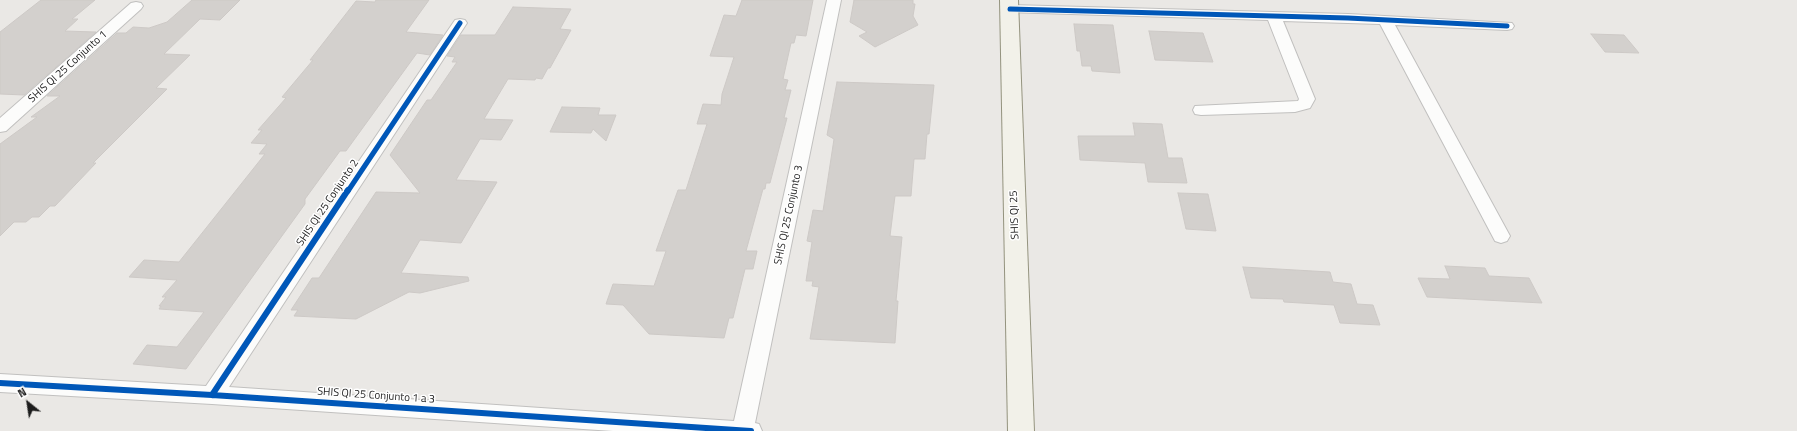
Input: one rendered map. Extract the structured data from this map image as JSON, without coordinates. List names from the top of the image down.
{
  "streets": {
    "street": [
      "SHIS QI 25 Conjunto 1",
      "SHIS QI 25 Conjunto 2",
      "SHIS QI 25 Conjunto 3",
      "SHIS QI 25",
      "SHIS QI 25 Conjunto 1 a 3"
    ]
  },
  "crossings": [
    ["SHIS QI 25 Conjunto 2", "SHIS QI 25 Conjunto 1 a 3"],
    ["SHIS QI 25 Conjunto 3", "SHIS QI 25 Conjunto 1 a 3"]
  ],
  "north": "top left"
}
